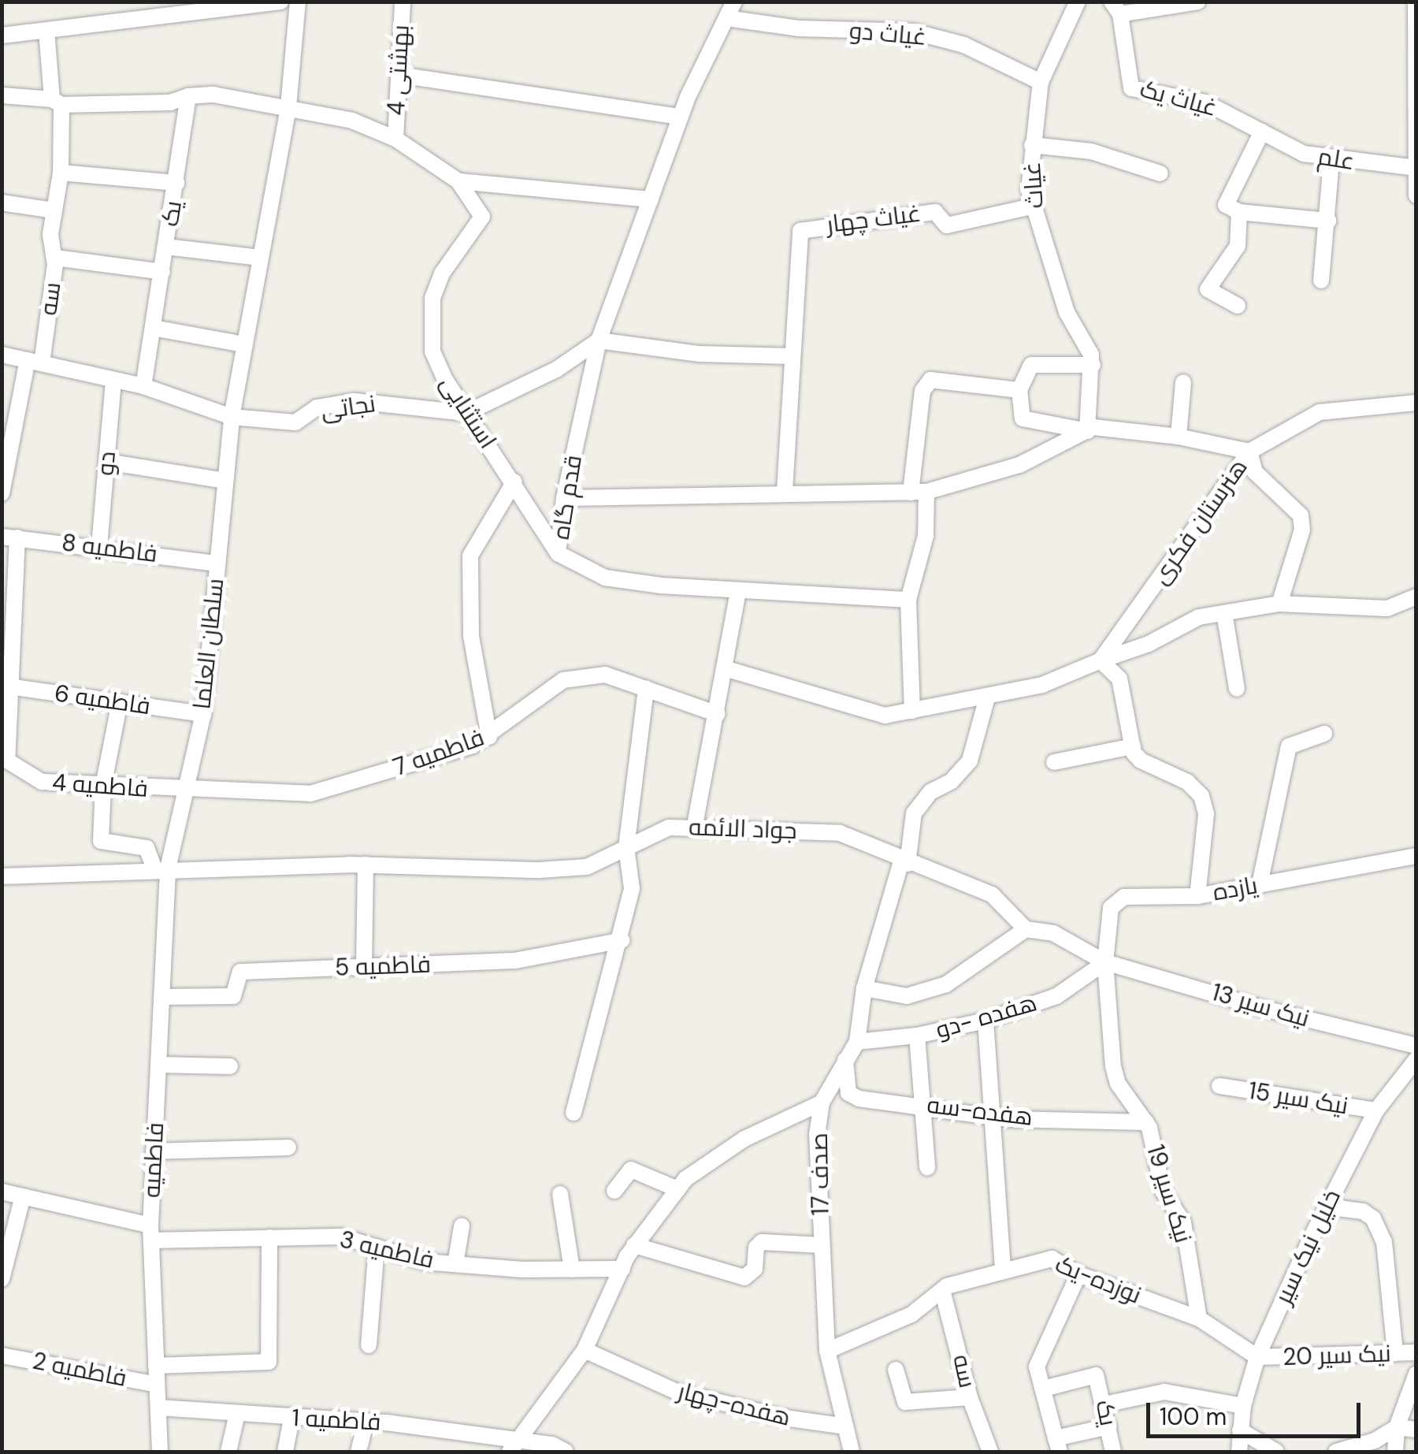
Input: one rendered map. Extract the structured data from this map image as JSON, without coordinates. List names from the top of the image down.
{
  "streets": {
    "street": [
      "غیاث دو",
      "بهشتی 4",
      "غیاث یک",
      "علم",
      "غیاث",
      "یک",
      "غیاث چهار",
      "سه",
      "نجاتی",
      "استثنایی",
      "دو",
      "قدم گاه",
      "هنرستان فکری",
      "فاطمیه 8",
      "سلطان العلما",
      "فاطمیه 6",
      "فاطمیه 7",
      "فاطمیه 4",
      "جواد الائمه",
      "یازده",
      "فاطمیه 5",
      "نیک سیر 13",
      "هفده -دو",
      "نیک سیر 15",
      "هفده-سه",
      "فاطمیه",
      "صدف 17",
      "نیک سیر 19",
      "خلیل نیک سیر",
      "فاطمیه 3",
      "نوزده-یک",
      "نیک سیر 20",
      "فاطمیه 2",
      "هفده-چهار",
      "فاطمیه 1"
    ]
  },
  "crossings": [
    ["غیاث دو", "غیاث"],
    ["غیاث دو", "قدم گاه"],
    ["بهشتی 4", "استثنایی"],
    ["غیاث یک", "علم"],
    ["غیاث", "غیاث چهار"],
    ["یک", "استثنایی"],
    ["سه", "نوزده-یک"],
    ["نجاتی", "استثنایی"],
    ["نجاتی", "سلطان العلما"],
    ["استثنایی", "قدم گاه"],
    ["استثنایی", "سلطان العلما"],
    ["دو", "فاطمیه 8"],
    ["فاطمیه 8", "سلطان العلما"],
    ["فاطمیه 8", "فاطمیه 4"],
    ["سلطان العلما", "فاطمیه 6"],
    ["سلطان العلما", "فاطمیه 7"],
    ["سلطان العلما", "فاطمیه 4"],
    ["سلطان العلما", "جواد الائمه"],
    ["سلطان العلما", "فاطمیه"],
    ["فاطمیه 6", "فاطمیه 4"],
    ["فاطمیه 7", "فاطمیه 4"],
    ["جواد الائمه", "فاطمیه"],
    ["جواد الائمه", "صدف 17"],
    ["یازده", "نیک سیر 13"],
    ["یازده", "هفده -دو"],
    ["یازده", "نیک سیر 19"],
    ["فاطمیه 5", "فاطمیه"],
    ["نیک سیر 13", "هفده -دو"],
    ["نیک سیر 13", "نیک سیر 19"],
    ["هفده -دو", "صدف 17"],
    ["هفده -دو", "نیک سیر 19"],
    ["نیک سیر 15", "خلیل نیک سیر"],
    ["هفده-سه", "صدف 17"],
    ["هفده-سه", "نیک سیر 19"],
    ["فاطمیه", "فاطمیه 3"],
    ["فاطمیه", "فاطمیه 2"],
    ["فاطمیه", "فاطمیه 1"],
    ["صدف 17", "نوزده-یک"],
    ["صدف 17", "هفده-چهار"],
    ["نیک سیر 19", "نوزده-یک"],
    ["خلیل نیک سیر", "نیک سیر 20"]
  ],
  "scale_bar": "100 m"
}
